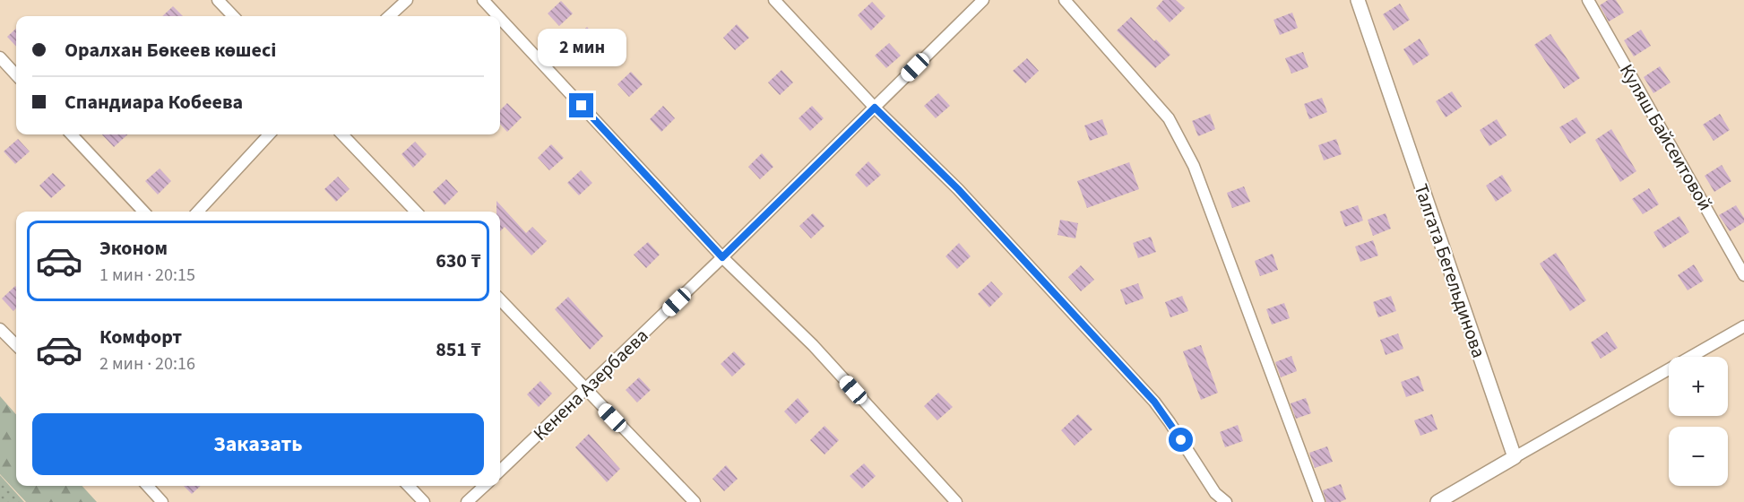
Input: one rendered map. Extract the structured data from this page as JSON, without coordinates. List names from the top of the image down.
{
  "streets": {
    "street": ["Куляш Байсеитовой", "Талгата Бегельдинова", "Кенена Азербаева"]
  },
  "page": {
    "banner": ["Оралхан Бөкеев көшесі", "Спандиара Кобеева"],
    "bubble": "2 мин",
    "list": [
      {
        "name": "Эконом",
        "note": "1 мин · 20:15",
        "value": "630 ₸"
      },
      {
        "name": "Комфорт",
        "note": "2 мин · 20:16",
        "value": "851 ₸"
      }
    ],
    "map_buttons": ["+", "−"],
    "buttons": "Заказать"
  }
}
